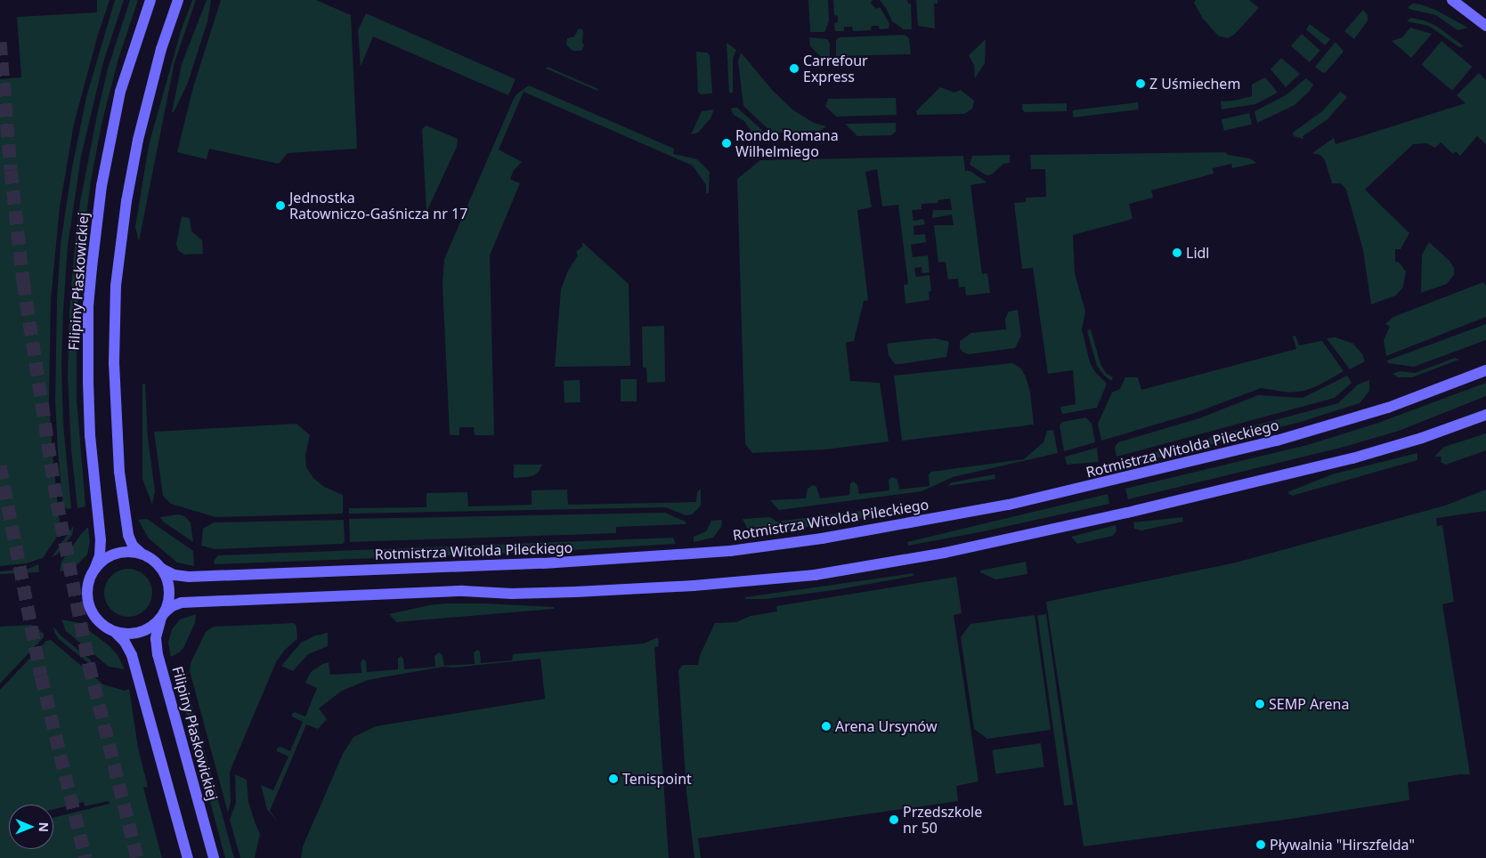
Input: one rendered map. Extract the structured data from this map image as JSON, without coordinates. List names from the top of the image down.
{
  "streets": {
    "main road": ["Filipiny Płaskowickiej", "Rotmistrza Witolda Pileckiego"]
  },
  "crossings": [
    ["Filipiny Płaskowickiej", "Rotmistrza Witolda Pileckiego"]
  ],
  "places": [
    "Carrefour Express",
    "Z Uśmiechem",
    "Rondo Romana Wilhelmiego",
    "Jednostka Ratowniczo-Gaśnicza nr 17",
    "Lidl",
    "SEMP Arena",
    "Arena Ursynów",
    "Tenispoint",
    "Przedszkole nr 50",
    "Pływalnia \"Hirszfelda\""
  ],
  "north": "right"
}
